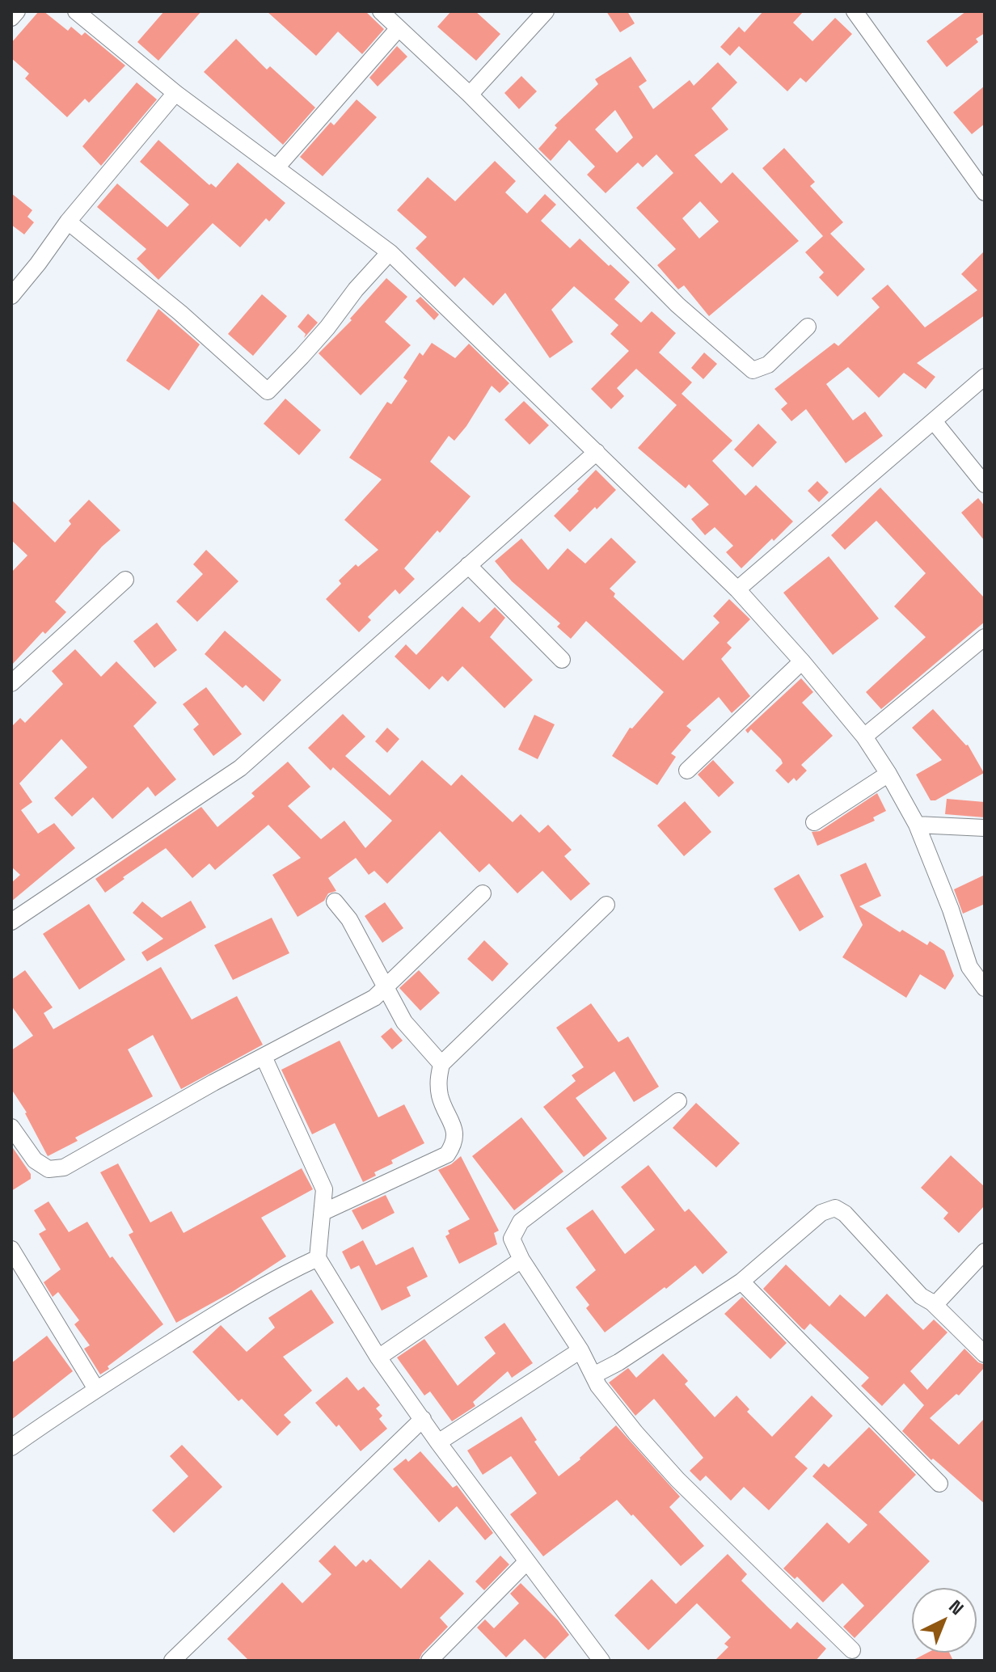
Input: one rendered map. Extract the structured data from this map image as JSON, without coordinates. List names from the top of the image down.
{
  "north": "top right"
}
